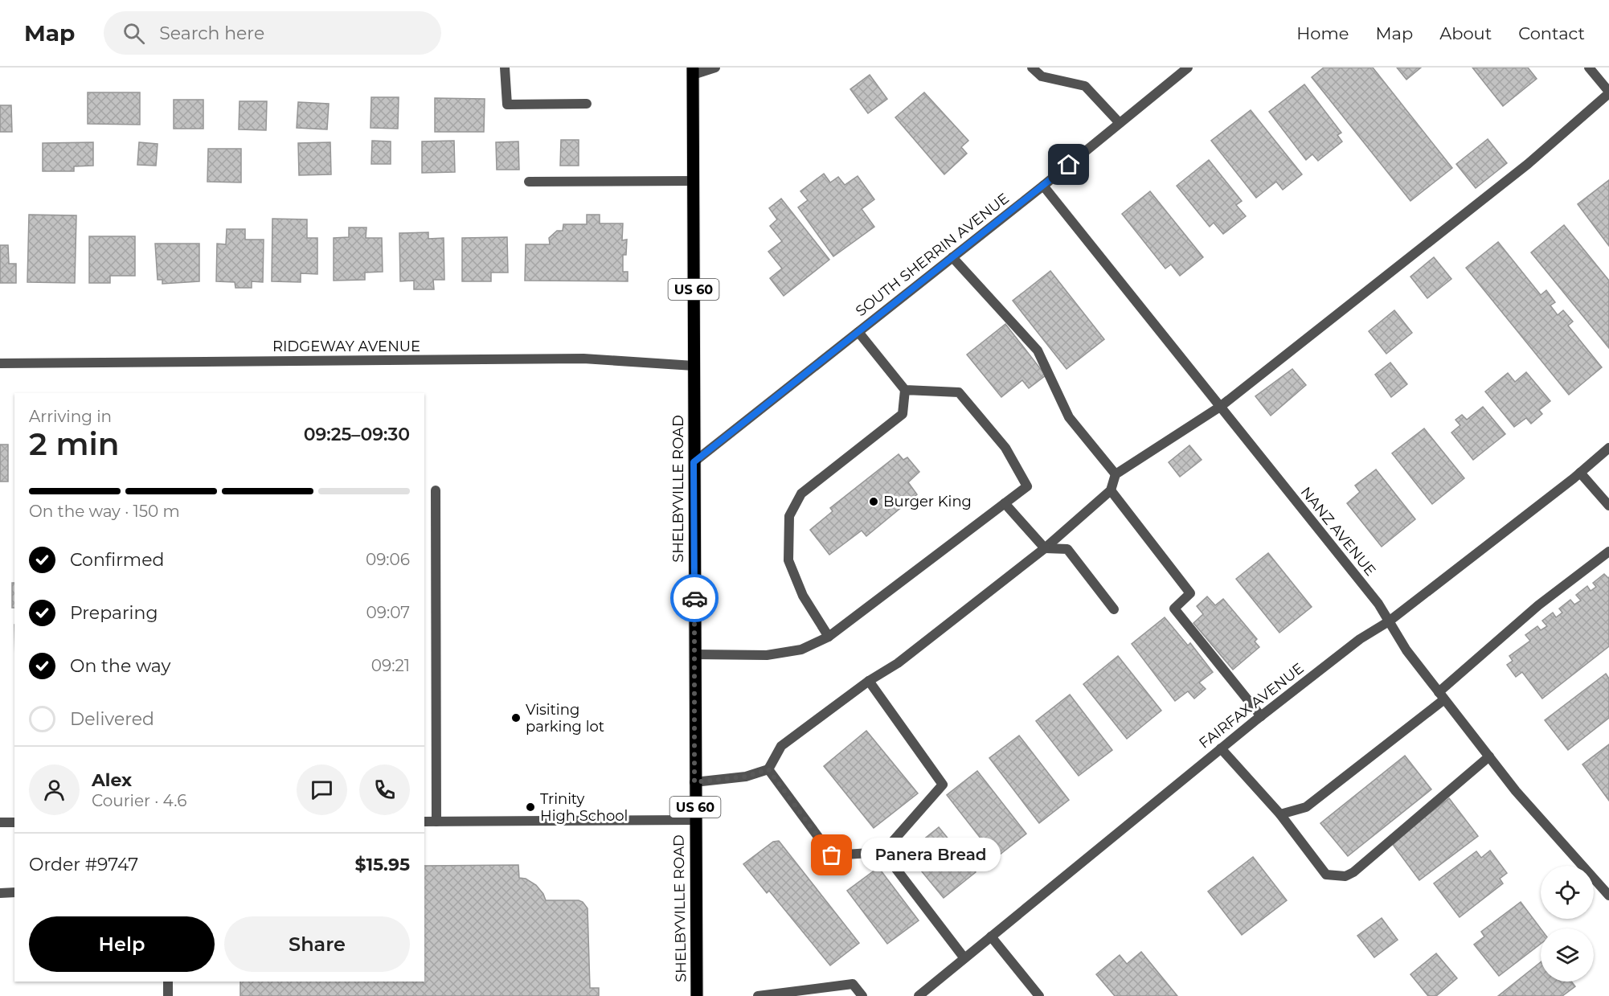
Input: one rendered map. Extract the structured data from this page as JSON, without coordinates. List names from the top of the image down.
{
  "streets": {
    "main road": ["US 60", "SHELBYVILLE ROAD"],
    "street": [
      "SOUTH SHERRIN AVENUE",
      "RIDGEWAY AVENUE",
      "NANZ AVENUE",
      "FAIRFAX AVENUE"
    ]
  },
  "crossings": [
    ["SOUTH SHERRIN AVENUE", "SHELBYVILLE ROAD"],
    ["SOUTH SHERRIN AVENUE", "NANZ AVENUE"],
    ["RIDGEWAY AVENUE", "SHELBYVILLE ROAD"],
    ["NANZ AVENUE", "FAIRFAX AVENUE"]
  ],
  "places": [
    "Burger King",
    "Visiting parking lot",
    "Trinity High School",
    "Panera Bread"
  ],
  "page": {
    "header": "Map",
    "search": "Search here",
    "nav": [
      "Home",
      "Map",
      "About",
      "Contact"
    ],
    "heading": ["2 min", "Arriving in", "09:25–09:30"],
    "panel": [
      "Alex",
      "Courier · 4.6",
      "Order #9747",
      "$15.95"
    ],
    "bar": "On the way · 150 m",
    "list": [
      ["Confirmed", "09:06"],
      ["Preparing", "09:07"],
      ["On the way", "09:21"],
      "Delivered"
    ],
    "bubble": "Panera Bread",
    "buttons": ["Help", "Share"]
  }
}
